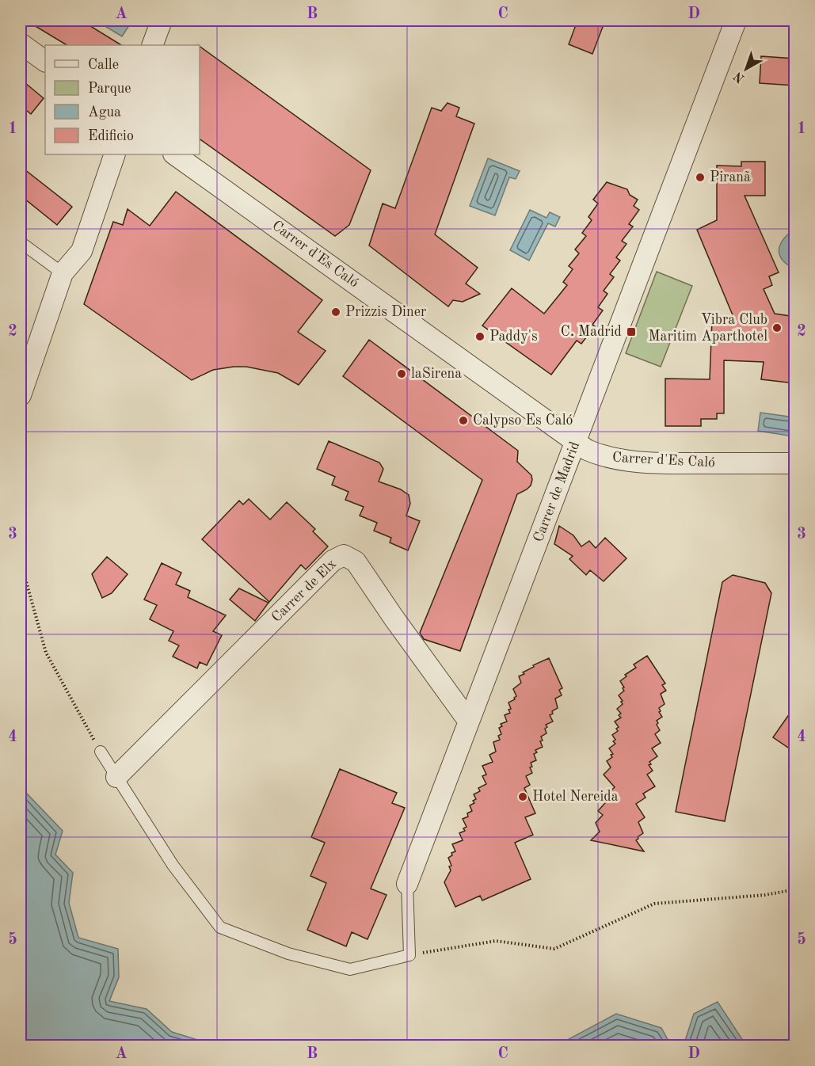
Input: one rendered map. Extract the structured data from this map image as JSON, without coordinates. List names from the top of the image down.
{
  "streets": {
    "street": ["Carrer d'Es Caló", "Carrer de Madrid", "Carrer de Elx"]
  },
  "crossings": [
    ["Carrer d'Es Caló", "Carrer de Madrid"],
    ["Carrer de Madrid", "Carrer de Elx"]
  ],
  "places": {
    "other": [
      "Piranã",
      "Prizzis Diner",
      "Vibra Club Maritim Aparthotel",
      "Paddy's",
      "laSirena",
      "Calypso Es Caló",
      "Hotel Nereida"
    ],
    "transit": ["C. Madrid"]
  },
  "legend": [
    "Calle",
    "Parque",
    "Agua",
    "Edificio"
  ],
  "north": "bottom left",
  "grid": {
    "columns": [
      "A",
      "B",
      "C",
      "D"
    ],
    "rows": [
      "1",
      "2",
      "3",
      "4",
      "5"
    ]
  }
}
